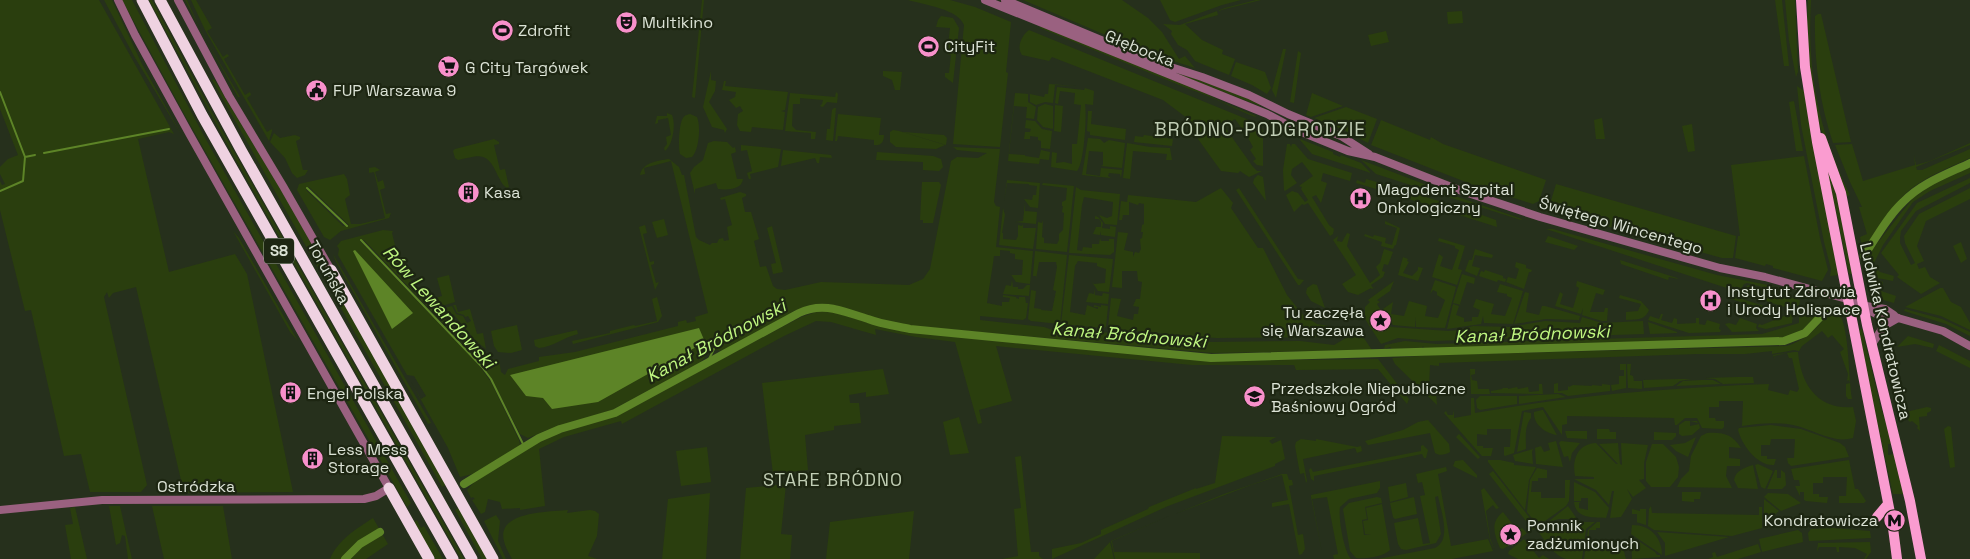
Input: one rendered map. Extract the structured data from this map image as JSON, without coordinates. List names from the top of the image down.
{
  "streets": {
    "highway": ["S8", "Toruńska"],
    "main road": ["Ludwika Kondratowicza"],
    "street": ["Głębocka", "Świętego Wincentego", "Ostródzka"]
  },
  "crossings": [
    ["Głębocka", "Świętego Wincentego"],
    ["Świętego Wincentego", "Ludwika Kondratowicza"]
  ],
  "districts": ["BRÓDNO-PODGRODZIE", "STARE BRÓDNO"],
  "water": ["Rów Lewandowski", "Kanał Bródnowski"],
  "places": {
    "theatre": ["Multikino"],
    "sports": ["Zdrofit", "CityFit"],
    "supermarket": ["G City Targówek"],
    "public building": ["FUP Warszawa 9"],
    "building": ["Kasa", "Engel Polska", "Less Mess Storage"],
    "hospital": ["Magodent Szpital Onkologiczny", "Instytut Zdrowia i Urody Holispace"],
    "place": ["Tu zaczęła się Warszawa", "Pomnik zadżumionych"],
    "school or university": ["Przedszkole Niepubliczne Baśniowy Ogród"],
    "metro station": ["Kondratowicza"]
  }
}
